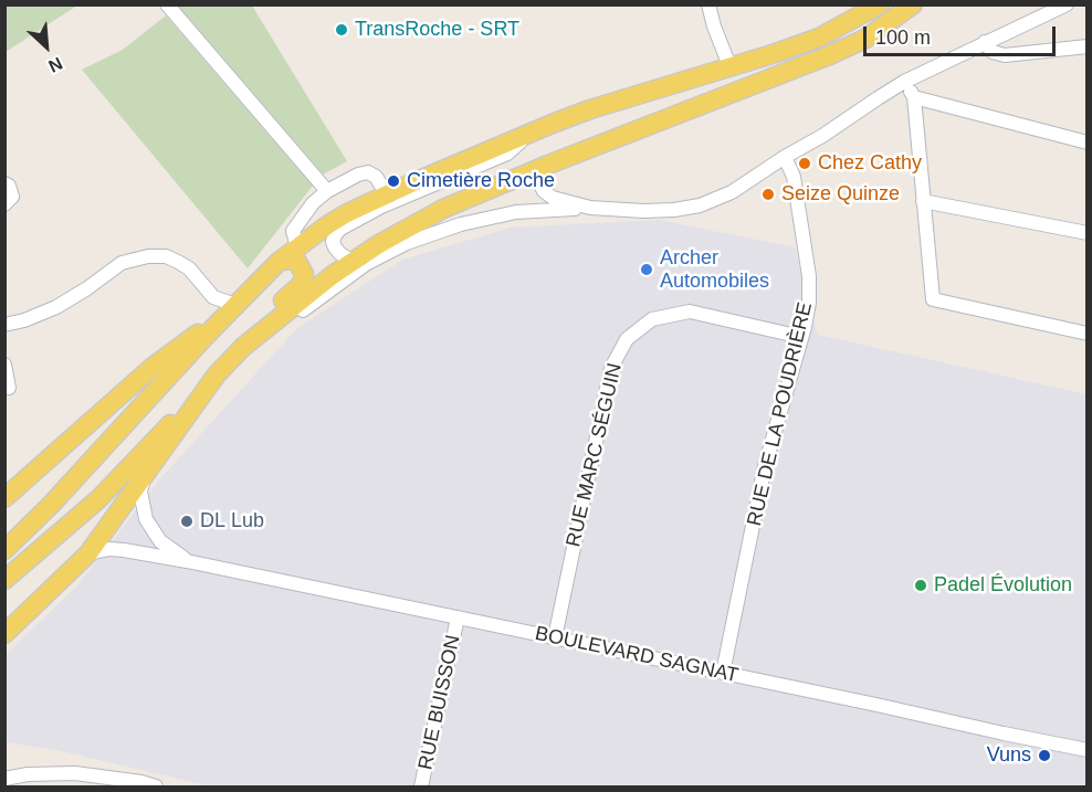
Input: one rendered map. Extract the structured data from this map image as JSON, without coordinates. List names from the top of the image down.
{
  "streets": {
    "street": [
      "RUE DE LA POUDRIÈRE",
      "RUE MARC SÉGUIN",
      "BOULEVARD SAGNAT",
      "RUE BUISSON"
    ]
  },
  "crossings": [
    ["RUE DE LA POUDRIÈRE", "RUE MARC SÉGUIN"],
    ["RUE DE LA POUDRIÈRE", "BOULEVARD SAGNAT"],
    ["RUE MARC SÉGUIN", "BOULEVARD SAGNAT"],
    ["BOULEVARD SAGNAT", "RUE BUISSON"]
  ],
  "places": [
    "TransRoche - SRT",
    "Chez Cathy",
    "Cimetière Roche",
    "Seize Quinze",
    "Archer Automobiles",
    "DL Lub",
    "Padel Évolution",
    "Vuns"
  ],
  "scale_bar": "100 m",
  "north": "bottom right"
}
